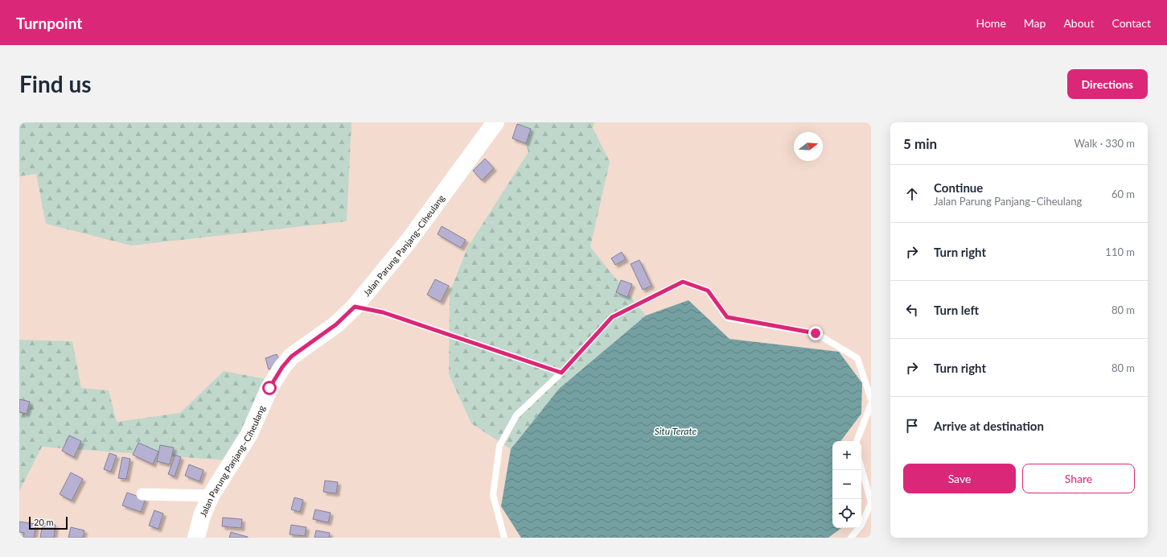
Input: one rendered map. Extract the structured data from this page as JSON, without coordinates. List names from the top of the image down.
{
  "streets": {
    "street": ["Jalan Parung Panjang–Ciheulang"]
  },
  "water": ["Situ Terate"],
  "scale_bar": "20 m",
  "north": "right",
  "page": {
    "header": "Turnpoint",
    "nav": [
      "Home",
      "Map",
      "About",
      "Contact"
    ],
    "buttons": [
      "Directions",
      ["Save", "Share"]
    ],
    "title": "Find us",
    "heading": ["5 min", "Walk · 330 m"],
    "list": [
      ["Continue", "Jalan Parung Panjang–Ciheulang", "60 m"],
      ["Turn right", "110 m"],
      ["Turn left", "80 m"],
      ["Turn right", "80 m"],
      "Arrive at destination"
    ],
    "map_buttons": ["+", "−"],
    "scale": "20 m"
  }
}
